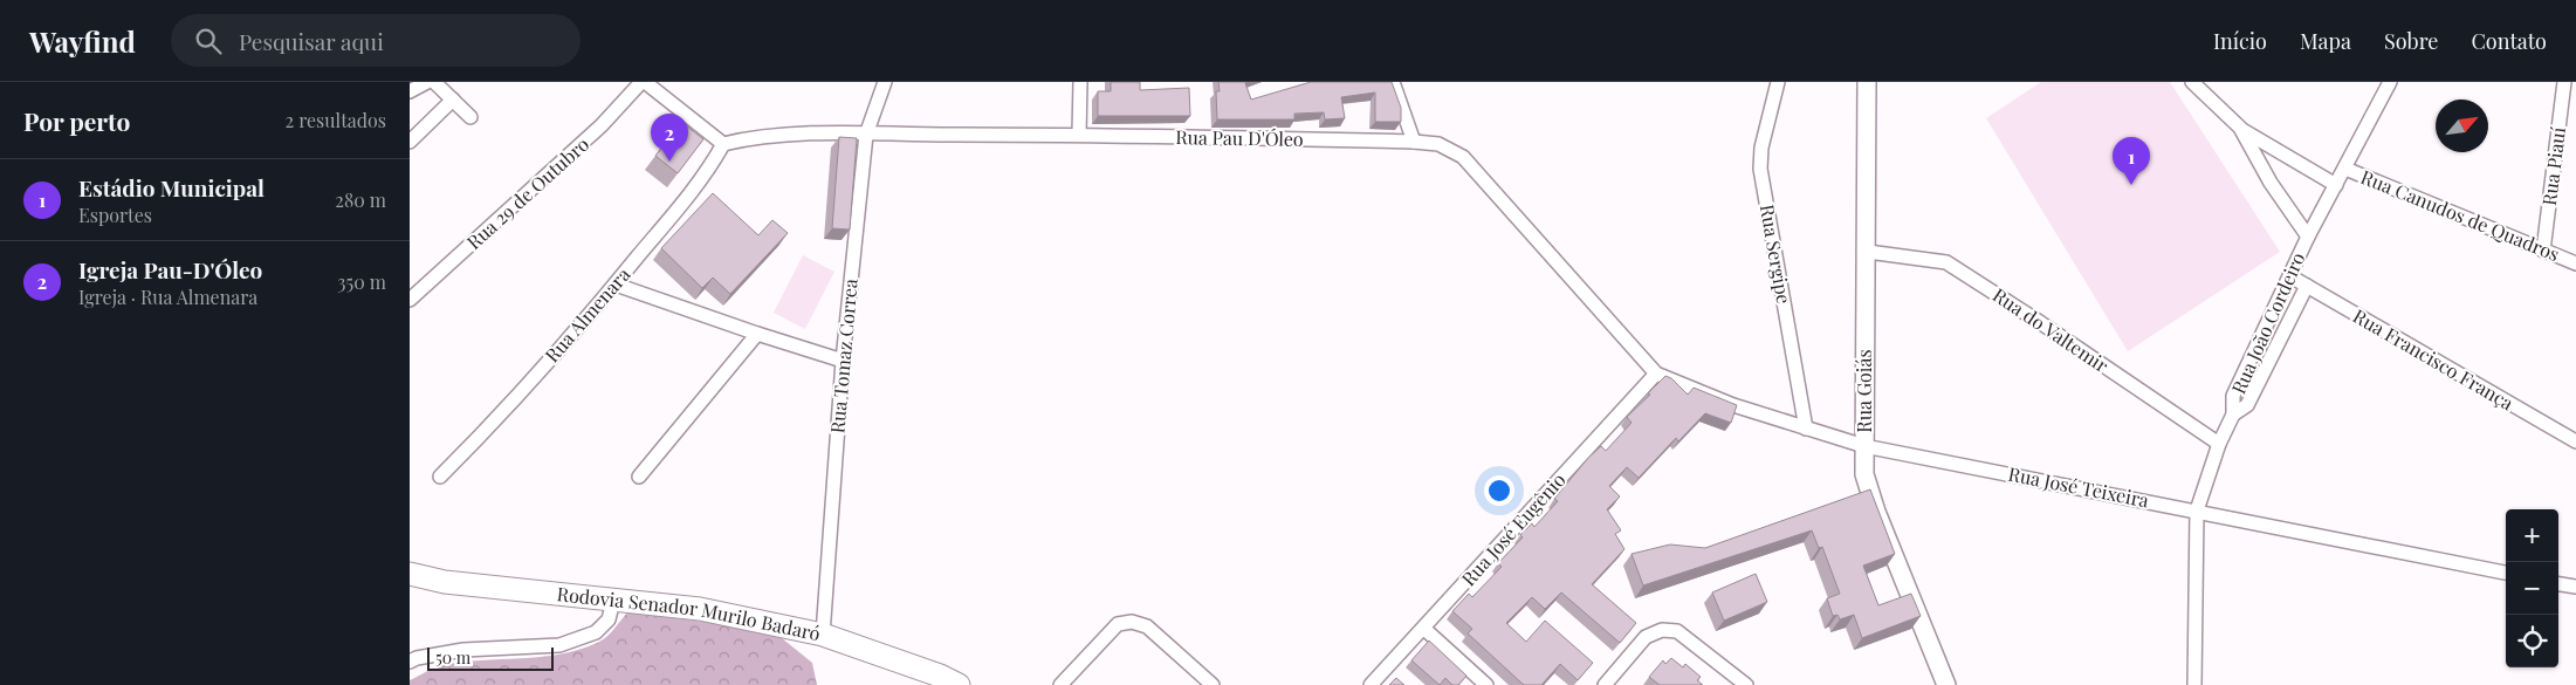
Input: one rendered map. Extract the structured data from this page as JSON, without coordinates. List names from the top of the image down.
{
  "streets": {
    "main road": ["Rodovia Senador Murilo Badaró"],
    "street": [
      "Rua Pau D'Óleo",
      "Rua Piauí",
      "Rua 29 de Outubro",
      "Rua Canudos de Quadros",
      "Rua Sergipe",
      "Rua Almenara",
      "Rua João Cordeiro",
      "Rua do Valtemir",
      "Rua Tomaz Correa",
      "Rua Francisco França",
      "Rua Goiás",
      "Rua José Teixeira",
      "Rua José Eugênio"
    ]
  },
  "crossings": [
    ["Rua Pau D'Óleo", "Rua Almenara"],
    ["Rua Pau D'Óleo", "Rua Tomaz Correa"],
    ["Rua Pau D'Óleo", "Rua José Teixeira"],
    ["Rua Pau D'Óleo", "Rua José Eugênio"],
    ["Rua Piauí", "Rua Canudos de Quadros"],
    ["Rua Canudos de Quadros", "Rua João Cordeiro"],
    ["Rua Sergipe", "Rua José Teixeira"],
    ["Rua João Cordeiro", "Rua do Valtemir"],
    ["Rua João Cordeiro", "Rua Francisco França"],
    ["Rua João Cordeiro", "Rua José Teixeira"],
    ["Rua do Valtemir", "Rua Goiás"],
    ["Rua Tomaz Correa", "Rodovia Senador Murilo Badaró"],
    ["Rua Goiás", "Rua José Teixeira"],
    ["Rua José Teixeira", "Rua José Eugênio"]
  ],
  "scale_bar": "50 m",
  "north": "top right",
  "page": {
    "header": "Wayfind",
    "search": "Pesquisar aqui",
    "nav": [
      "Início",
      "Mapa",
      "Sobre",
      "Contato"
    ],
    "heading": ["Por perto", "2 resultados"],
    "pins": ["2", "1"],
    "list": [
      {
        "mark": "1",
        "name": "Estádio Municipal",
        "note": "Esportes",
        "value": "280 m"
      },
      {
        "mark": "2",
        "name": "Igreja Pau-D'Óleo",
        "note": "Igreja · Rua Almenara",
        "value": "350 m"
      }
    ],
    "map_buttons": ["+", "−"],
    "scale": "50 m"
  }
}
